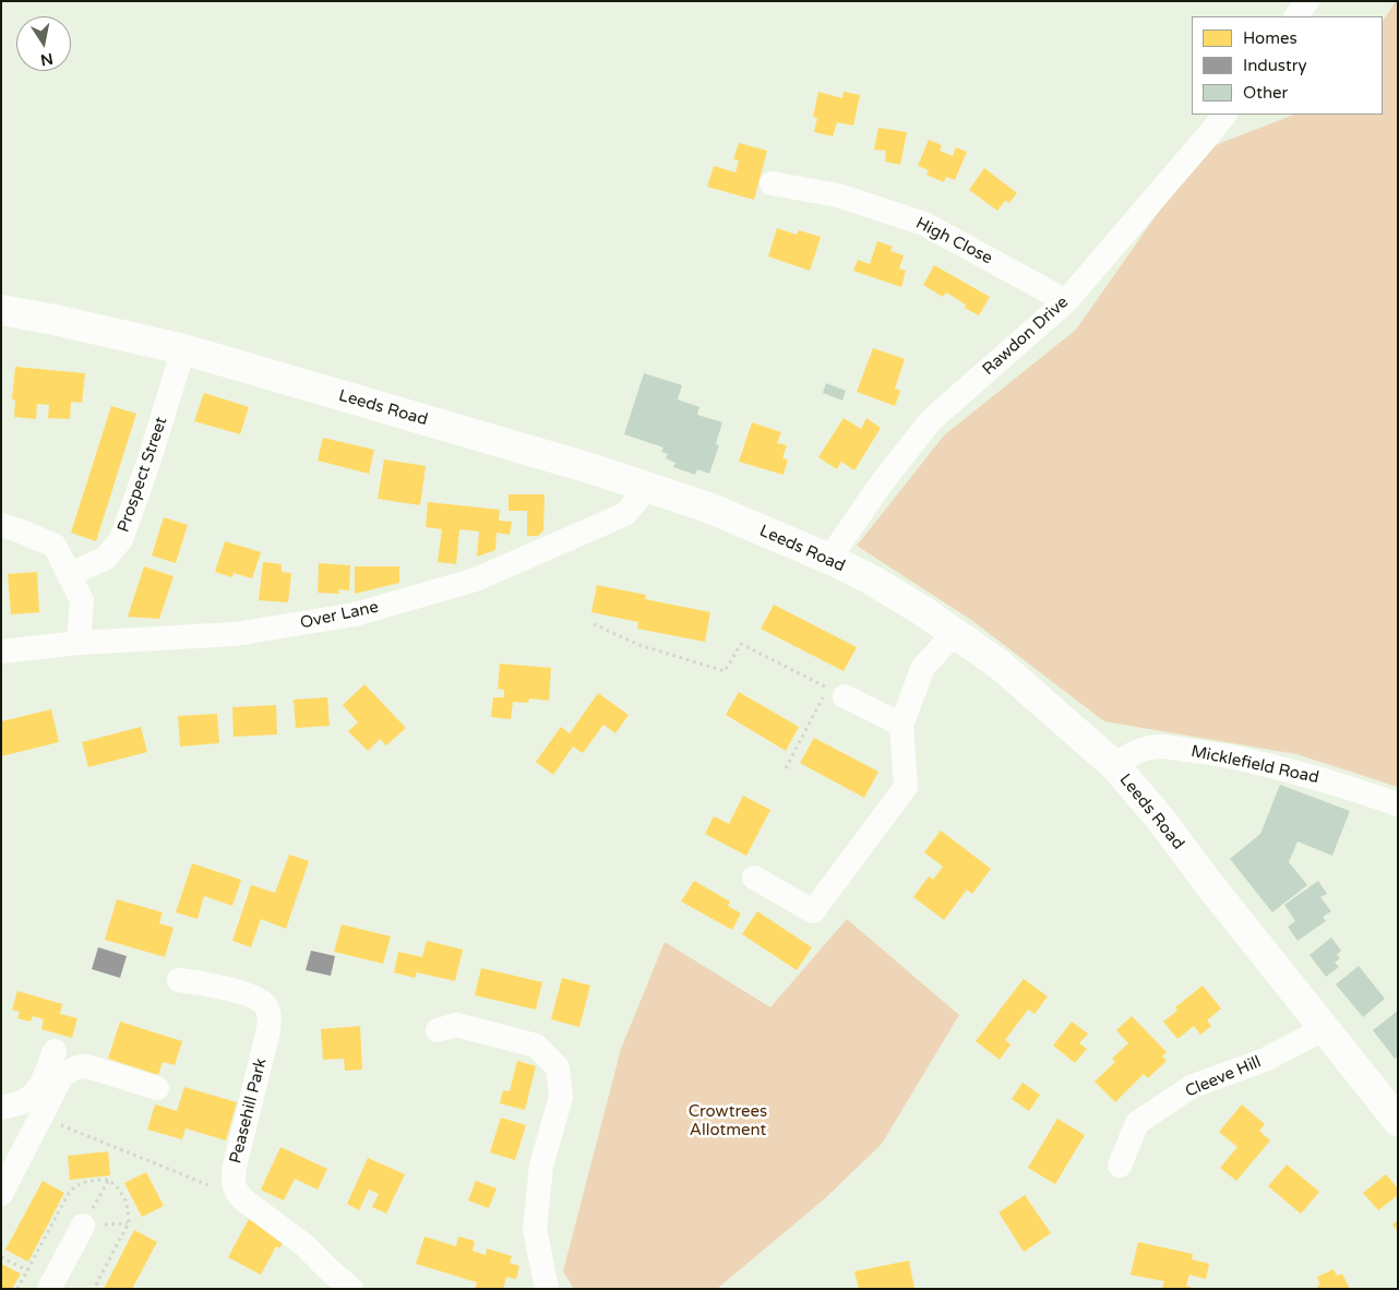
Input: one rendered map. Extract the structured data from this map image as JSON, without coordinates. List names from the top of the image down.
{
  "streets": {
    "main road": ["Leeds Road"],
    "street": [
      "High Close",
      "Rawdon Drive",
      "Prospect Street",
      "Over Lane",
      "Micklefield Road",
      "Cleeve Hill",
      "Peasehill Park"
    ]
  },
  "crossings": [
    ["High Close", "Rawdon Drive"],
    ["Rawdon Drive", "Leeds Road"],
    ["Leeds Road", "Prospect Street"],
    ["Leeds Road", "Over Lane"],
    ["Leeds Road", "Micklefield Road"],
    ["Leeds Road", "Cleeve Hill"]
  ],
  "parks": ["Crowtrees Allotment"],
  "legend": ["Homes", "Industry", "Other"],
  "north": "bottom"
}
